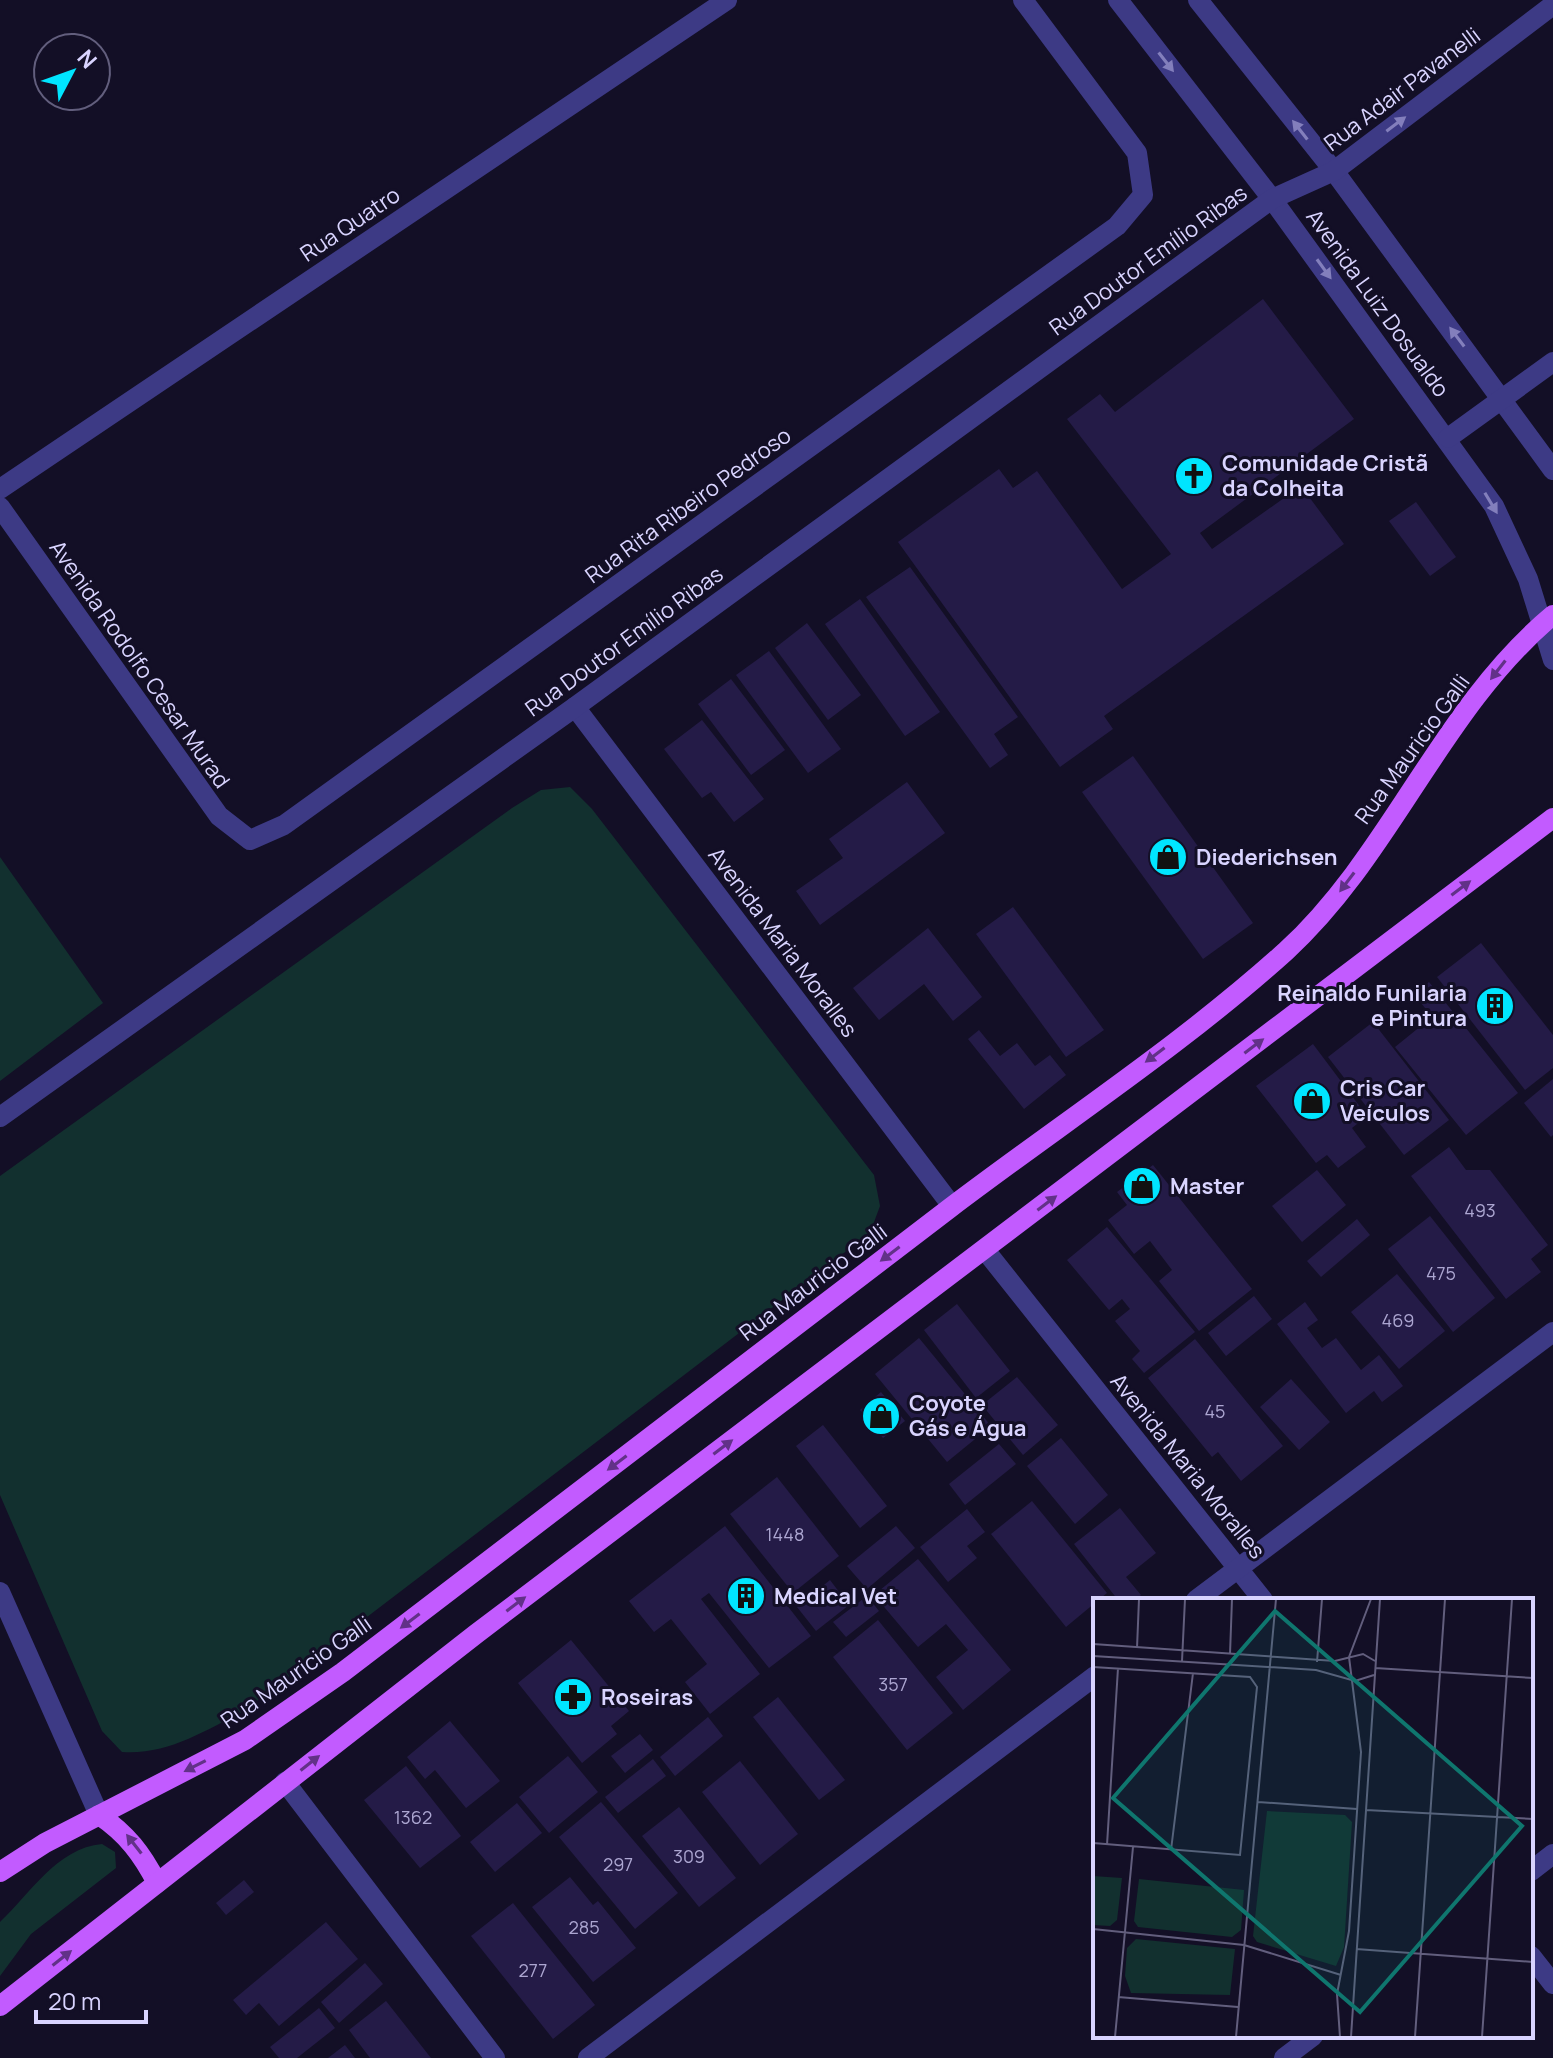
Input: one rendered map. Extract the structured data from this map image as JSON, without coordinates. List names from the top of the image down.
{
  "streets": {
    "main road": ["Rua Mauricio Galli"],
    "street": [
      "Rua Adair Pavanelli",
      "Rua Quatro",
      "Rua Doutor Emílio Ribas",
      "Avenida Luiz Dosualdo",
      "Rua Rita Ribeiro Pedroso",
      "Avenida Rodolfo Cesar Murad",
      "Avenida Maria Moralles"
    ]
  },
  "crossings": [
    ["Rua Adair Pavanelli", "Rua Doutor Emílio Ribas"],
    ["Rua Adair Pavanelli", "Avenida Luiz Dosualdo"],
    ["Rua Doutor Emílio Ribas", "Avenida Luiz Dosualdo"],
    ["Rua Doutor Emílio Ribas", "Avenida Maria Moralles"],
    ["Avenida Luiz Dosualdo", "Rua Mauricio Galli"],
    ["Rua Rita Ribeiro Pedroso", "Avenida Rodolfo Cesar Murad"],
    ["Rua Mauricio Galli", "Avenida Maria Moralles"]
  ],
  "one_way": ["Rua Adair Pavanelli"],
  "places": {
    "church": ["Comunidade Cristã da Colheita"],
    "shop": [
      "Diederichsen",
      "Cris Car Veículos",
      "Master",
      "Coyote Gás e Água"
    ],
    "building": ["Reinaldo Funilaria e Pintura", "Medical Vet"],
    "pharmacy": ["Roseiras"]
  },
  "house_numbers": [
    "493",
    "475",
    "469",
    "45",
    "1448",
    "357",
    "1362",
    "309",
    "297",
    "285",
    "277"
  ],
  "scale_bar": "20 m",
  "north": "top right"
}
